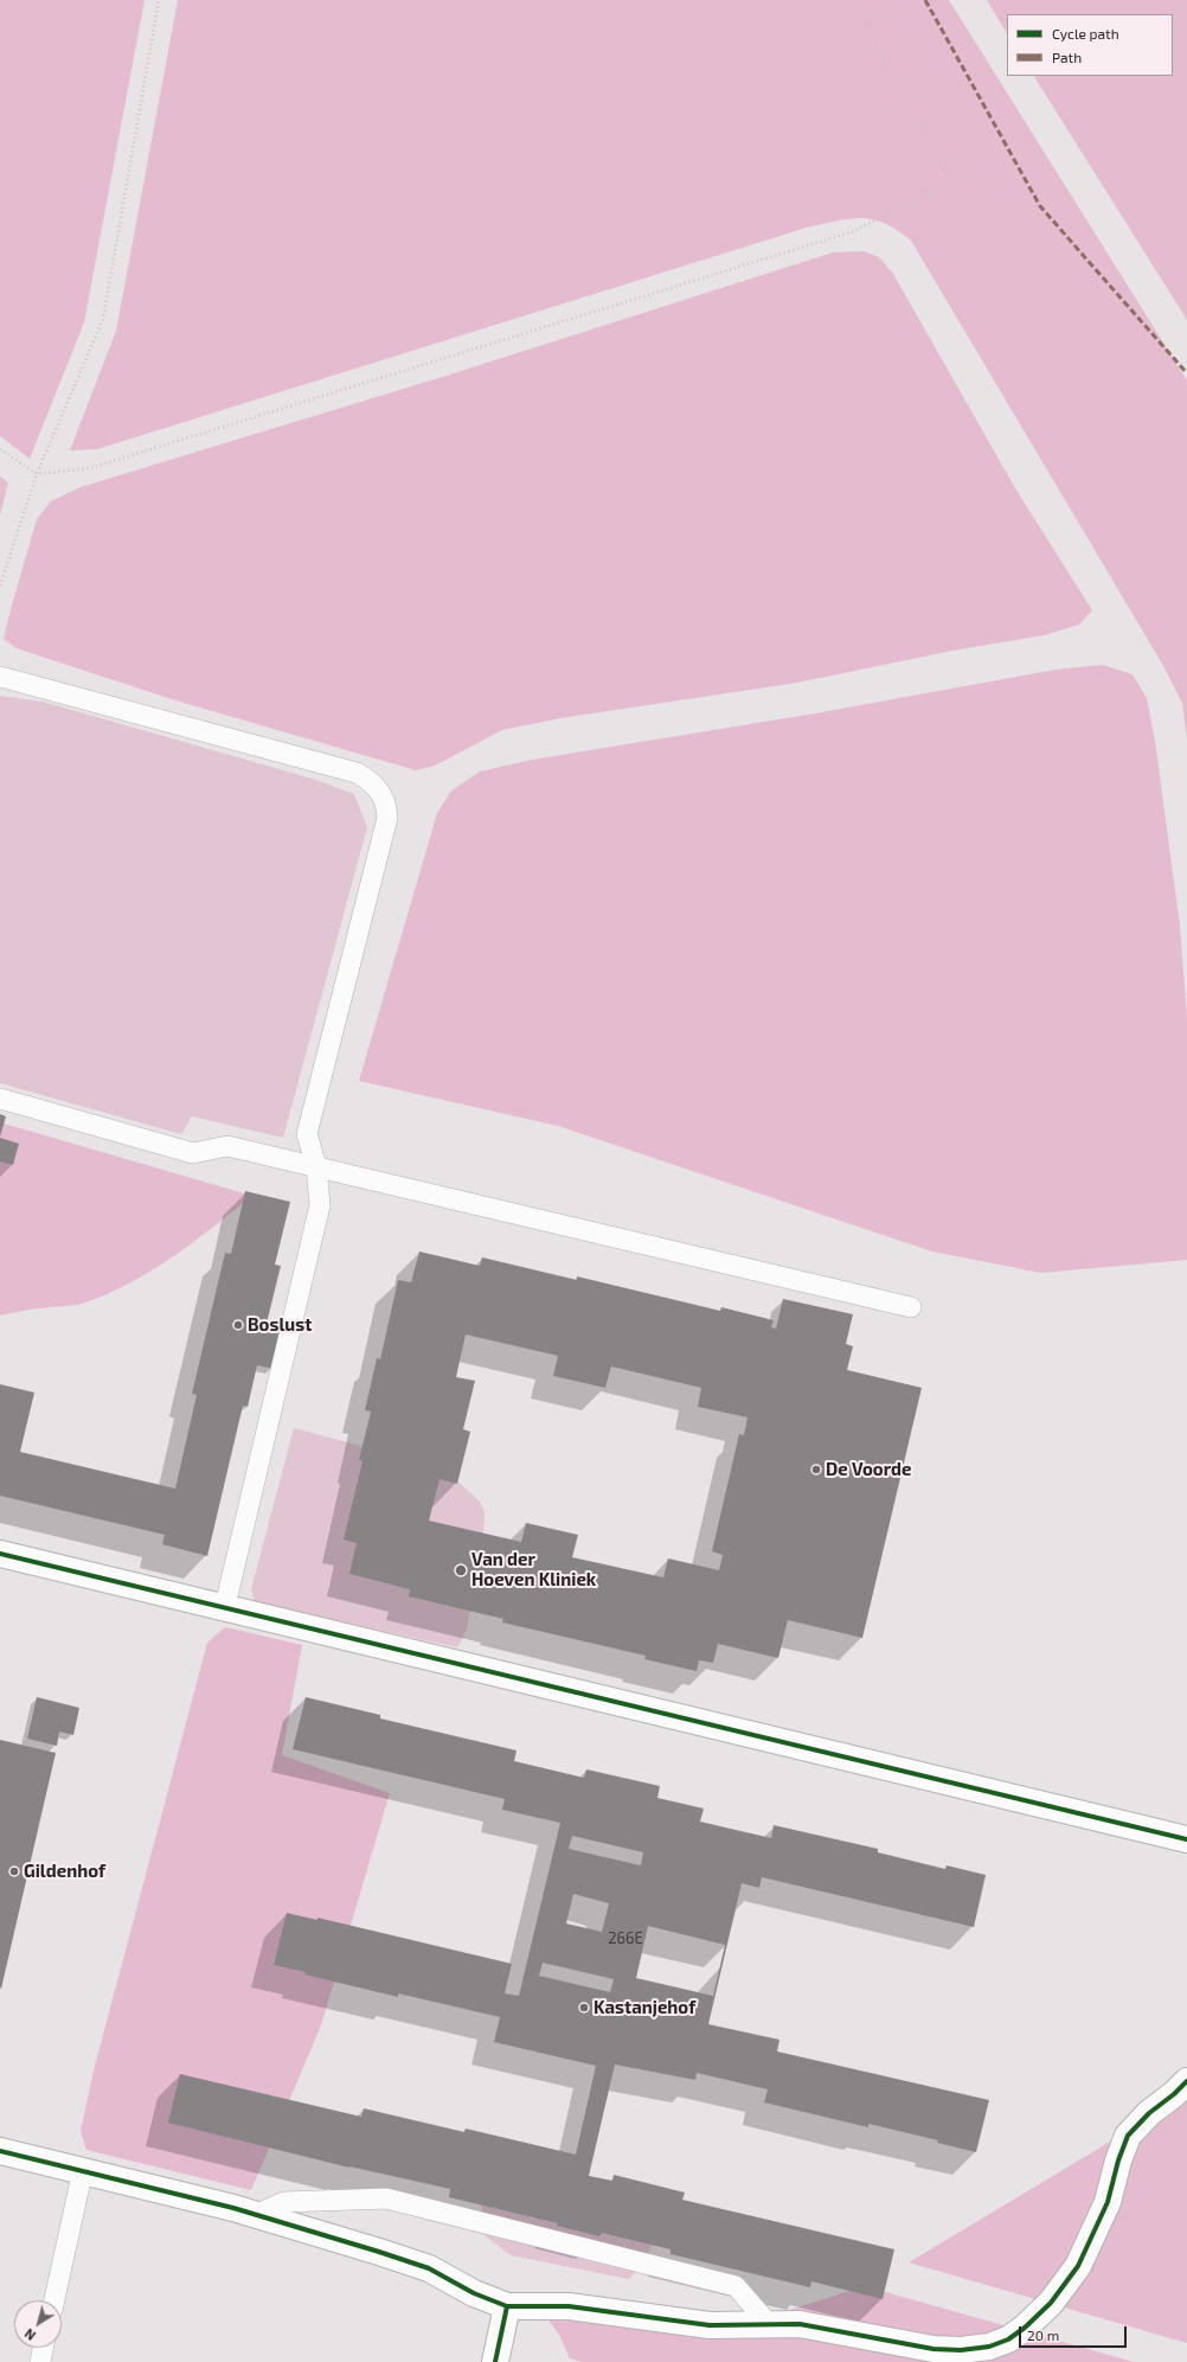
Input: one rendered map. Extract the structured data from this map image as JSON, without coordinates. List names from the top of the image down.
{
  "places": [
    "Boslust",
    "De Voorde",
    "Van der Hoeven Kliniek",
    "Gildenhof",
    "Kastanjehof"
  ],
  "house_numbers": ["266E"],
  "legend": ["Cycle path", "Path"],
  "scale_bar": "20 m",
  "north": "bottom left"
}
